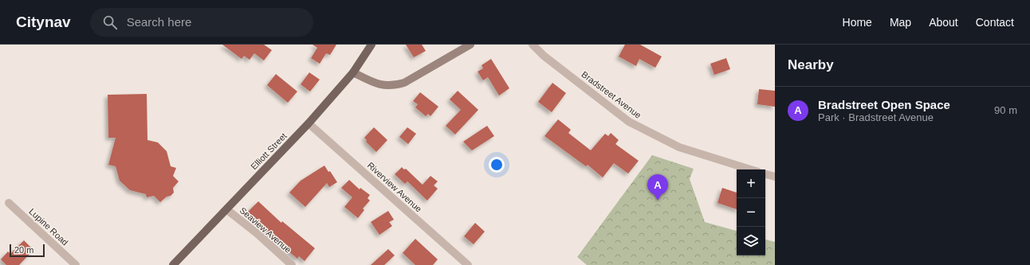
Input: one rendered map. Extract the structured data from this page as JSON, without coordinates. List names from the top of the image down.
{
  "streets": {
    "main road": ["Elliott Street"],
    "street": [
      "Bradstreet Avenue",
      "Riverview Avenue",
      "Lupine Road",
      "Seaview Avenue"
    ]
  },
  "crossings": [
    ["Elliott Street", "Riverview Avenue"],
    ["Elliott Street", "Seaview Avenue"]
  ],
  "scale_bar": "20 m",
  "page": {
    "header": "Citynav",
    "search": "Search here",
    "nav": [
      "Home",
      "Map",
      "About",
      "Contact"
    ],
    "heading": "Nearby",
    "list": [
      {
        "mark": "A",
        "name": "Bradstreet Open Space",
        "note": "Park · Bradstreet Avenue",
        "value": "90 m"
      }
    ],
    "map_buttons": ["+", "−"],
    "pins": "A",
    "scale": "20 m"
  }
}
